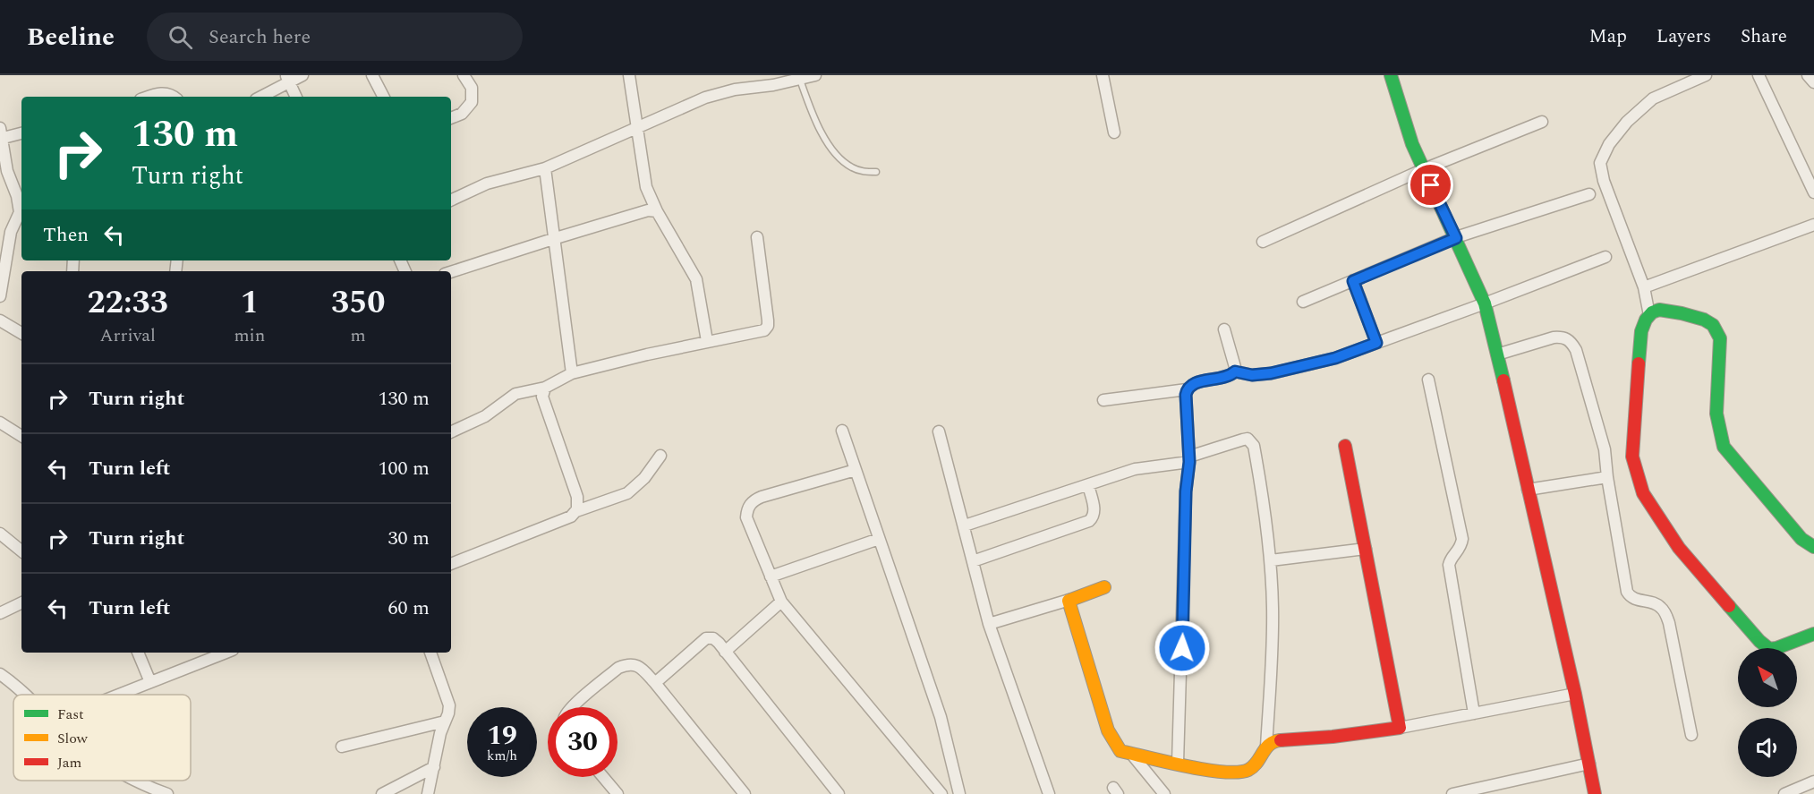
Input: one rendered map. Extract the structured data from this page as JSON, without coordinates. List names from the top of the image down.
{
  "legend": ["Fast", "Slow", "Jam"],
  "north": "top left",
  "page": {
    "header": "Beeline",
    "search": "Search here",
    "nav": ["Map", "Layers", "Share"],
    "turn": ["130 m", "Turn right"],
    "then": "Then",
    "eta": [
      "22:33",
      "Arrival",
      "1",
      "min",
      "350",
      "m"
    ],
    "list": [
      {
        "name": "Turn right",
        "value": "130 m"
      },
      {
        "name": "Turn left",
        "value": "100 m"
      },
      {
        "name": "Turn right",
        "value": "30 m"
      },
      {
        "name": "Turn left",
        "value": "60 m"
      }
    ],
    "speed": "19 km/h",
    "limit": "30"
  }
}
